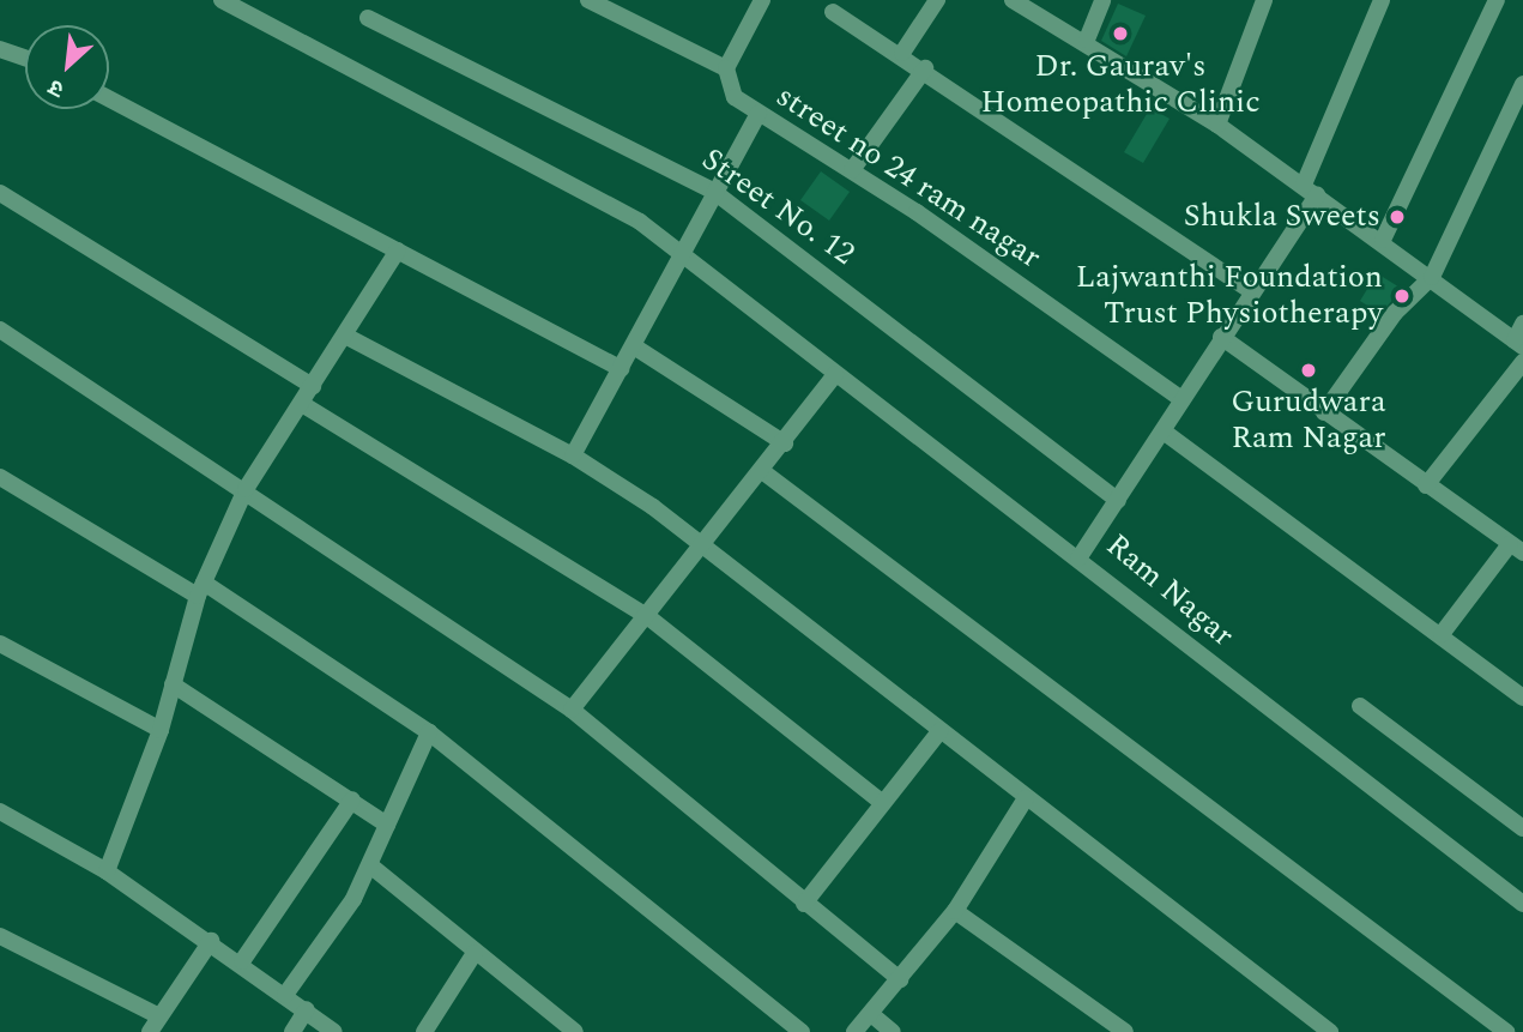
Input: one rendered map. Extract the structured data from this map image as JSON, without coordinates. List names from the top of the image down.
{
  "streets": {
    "street": ["street no 24 ram nagar", "Street No. 12", "Ram Nagar"]
  },
  "crossings": [
    ["street no 24 ram nagar", "Ram Nagar"],
    ["Street No. 12", "Ram Nagar"]
  ],
  "places": [
    "Dr. Gaurav's Homeopathic Clinic",
    "Shukla Sweets",
    "Lajwanthi Foundation Trust Physiotherapy",
    "Gurudwara Ram Nagar"
  ],
  "north": "bottom left"
}
